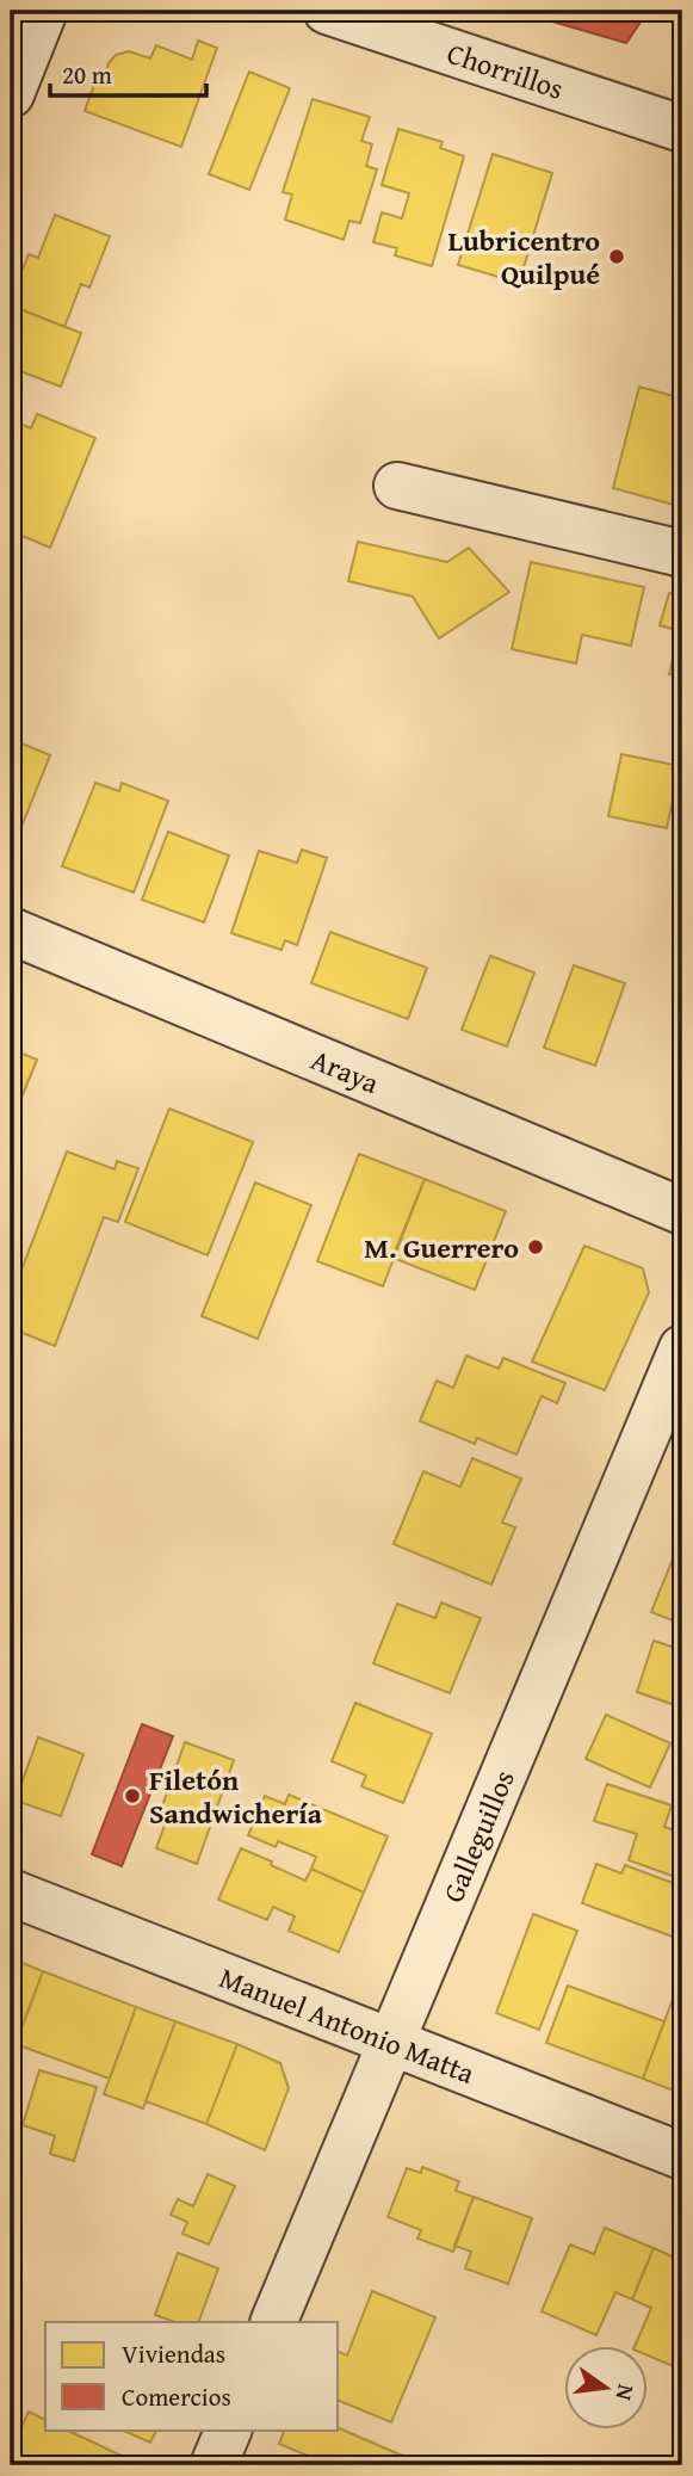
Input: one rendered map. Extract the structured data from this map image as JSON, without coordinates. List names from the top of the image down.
{
  "streets": {
    "street": [
      "Chorrillos",
      "Araya",
      "Galleguillos",
      "Manuel Antonio Matta"
    ]
  },
  "crossings": [
    ["Galleguillos", "Manuel Antonio Matta"]
  ],
  "places": ["Lubricentro Quilpué", "M. Guerrero", "Filetón Sandwichería"],
  "legend": ["Viviendas", "Comercios"],
  "scale_bar": "20 m",
  "north": "right"
}
